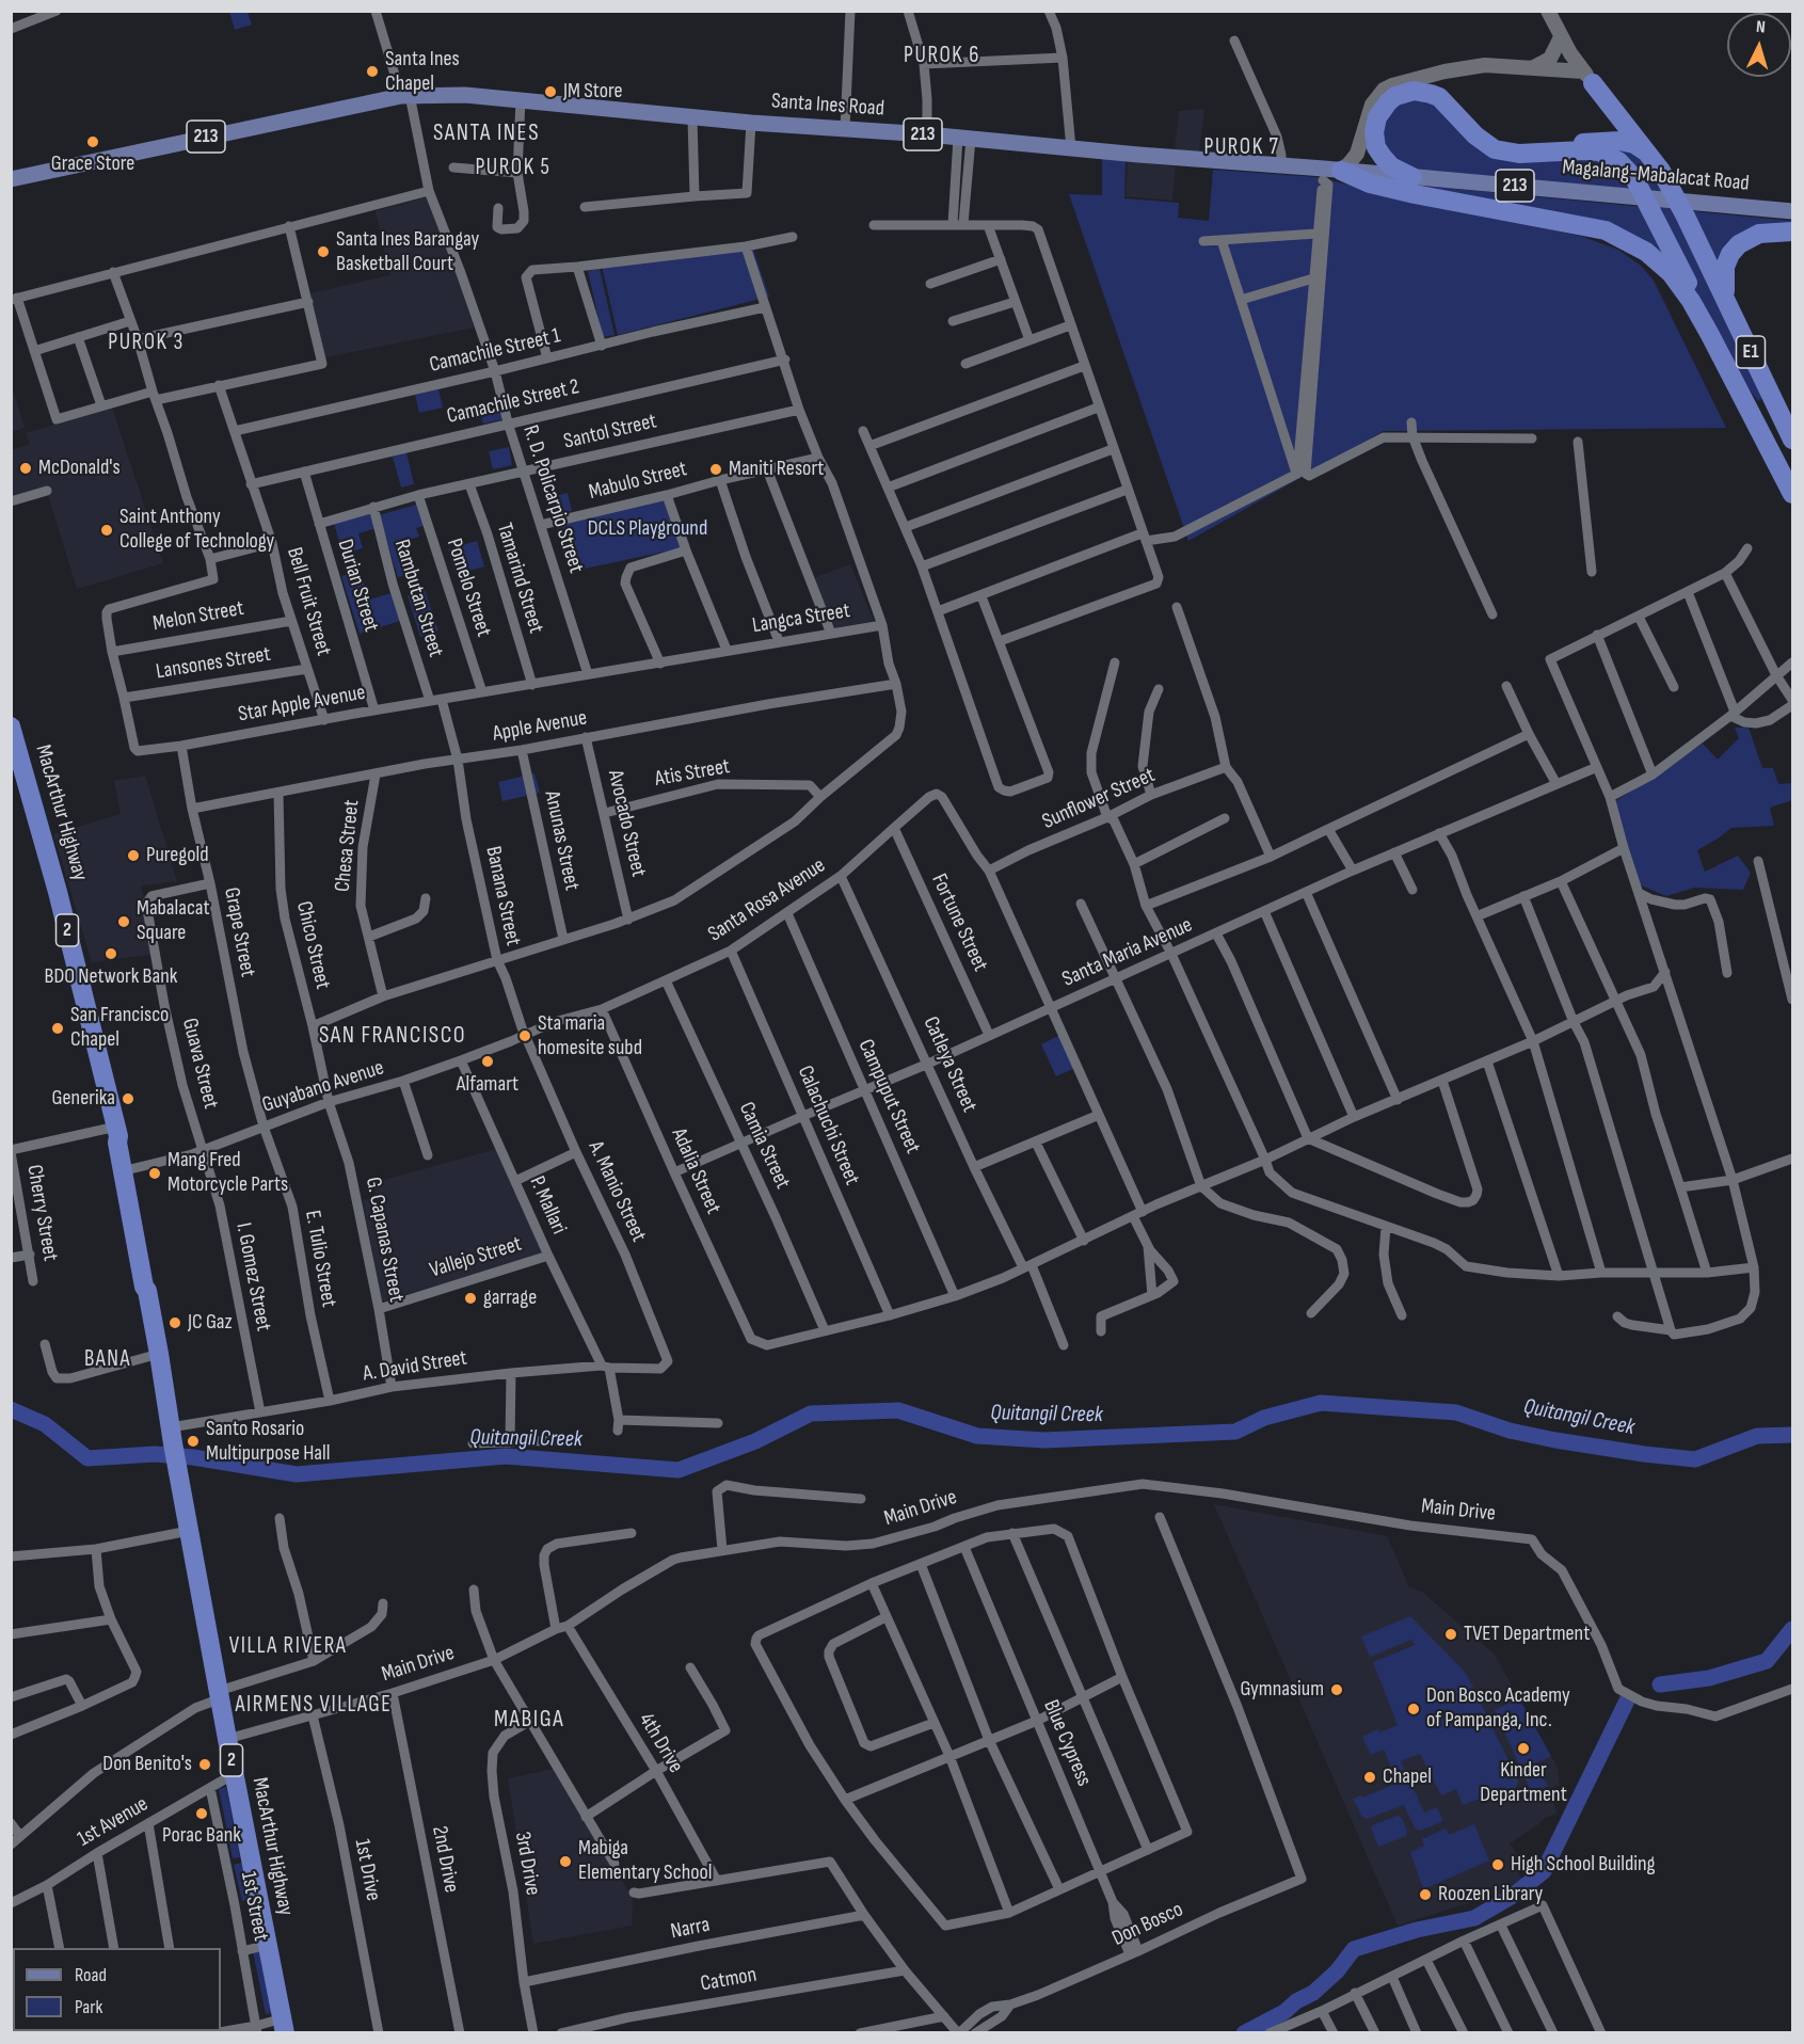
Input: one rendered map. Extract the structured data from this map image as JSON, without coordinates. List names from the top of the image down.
{
  "streets": {
    "highway": ["E1", "MacArthur Highway", "2"],
    "main road": ["Santa Ines Road", "213", "Magalang-Mabalacat Road"],
    "street": [
      "Camachile Street 1",
      "Camachile Street 2",
      "Santol Street",
      "Mabulo Street",
      "R. D. Policarpio Street",
      "Tamarind Street",
      "Durian Street",
      "Pomelo Street",
      "Rambutan Street",
      "Bell Fruit Street",
      "Melon Street",
      "Langca Street",
      "Lansones Street",
      "Star Apple Avenue",
      "Apple Avenue",
      "Atis Street",
      "Sunflower Street",
      "Avocado Street",
      "Anunas Street",
      "Chesa Street",
      "Banana Street",
      "Santa Rosa Avenue",
      "Fortune Street",
      "Grape Street",
      "Chico Street",
      "Santa Maria Avenue",
      "Guava Street",
      "Catleya Street",
      "Guyabano Avenue",
      "Campuput Street",
      "Calachuchi Street",
      "Camia Street",
      "Adalia Street",
      "A. Manio Street",
      "P. Mallari",
      "Cherry Street",
      "G. Capanas Street",
      "Vallejo Street",
      "E. Tulio Street",
      "I. Gomez Street",
      "A. David Street",
      "Main Drive",
      "4th Drive",
      "Blue Cypress",
      "1st Avenue",
      "2nd Drive",
      "3rd Drive",
      "1st Drive",
      "1st Street",
      "Don Bosco",
      "Narra",
      "Catmon"
    ]
  },
  "crossings": [
    ["Santa Ines Road", "213"],
    ["Santa Ines Road", "Magalang-Mabalacat Road"],
    ["213", "R. D. Policarpio Street"],
    ["Camachile Street 1", "R. D. Policarpio Street"],
    ["Camachile Street 1", "Bell Fruit Street"],
    ["Camachile Street 2", "R. D. Policarpio Street"],
    ["Camachile Street 2", "Durian Street"],
    ["Camachile Street 2", "Bell Fruit Street"],
    ["Santol Street", "R. D. Policarpio Street"],
    ["Santol Street", "Tamarind Street"],
    ["Santol Street", "Durian Street"],
    ["Santol Street", "Pomelo Street"],
    ["Santol Street", "Rambutan Street"],
    ["Mabulo Street", "R. D. Policarpio Street"],
    ["R. D. Policarpio Street", "Star Apple Avenue"],
    ["Tamarind Street", "Star Apple Avenue"],
    ["Durian Street", "Star Apple Avenue"],
    ["Pomelo Street", "Star Apple Avenue"],
    ["Rambutan Street", "Star Apple Avenue"],
    ["Bell Fruit Street", "Melon Street"],
    ["Bell Fruit Street", "Lansones Street"],
    ["Bell Fruit Street", "Star Apple Avenue"],
    ["Melon Street", "Star Apple Avenue"],
    ["Langca Street", "Star Apple Avenue"],
    ["Lansones Street", "Star Apple Avenue"],
    ["Star Apple Avenue", "Banana Street"],
    ["Star Apple Avenue", "Grape Street"],
    ["Apple Avenue", "Avocado Street"],
    ["Apple Avenue", "Anunas Street"],
    ["Apple Avenue", "Chesa Street"],
    ["Apple Avenue", "Banana Street"],
    ["Apple Avenue", "Grape Street"],
    ["Apple Avenue", "Chico Street"],
    ["Atis Street", "Avocado Street"],
    ["Sunflower Street", "Santa Rosa Avenue"],
    ["MacArthur Highway", "Guyabano Avenue"],
    ["MacArthur Highway", "A. David Street"],
    ["MacArthur Highway", "Main Drive"],
    ["MacArthur Highway", "1st Avenue"],
    ["Banana Street", "Santa Rosa Avenue"],
    ["Banana Street", "Guyabano Avenue"],
    ["Banana Street", "A. Manio Street"],
    ["Santa Rosa Avenue", "Fortune Street"],
    ["Santa Rosa Avenue", "Catleya Street"],
    ["Santa Rosa Avenue", "Guyabano Avenue"],
    ["Santa Rosa Avenue", "Campuput Street"],
    ["Santa Rosa Avenue", "Calachuchi Street"],
    ["Santa Rosa Avenue", "Camia Street"],
    ["Santa Rosa Avenue", "Adalia Street"],
    ["Santa Rosa Avenue", "A. Manio Street"],
    ["Fortune Street", "Santa Maria Avenue"],
    ["Grape Street", "Guava Street"],
    ["Grape Street", "Guyabano Avenue"],
    ["Grape Street", "E. Tulio Street"],
    ["Chico Street", "Guyabano Avenue"],
    ["Chico Street", "G. Capanas Street"],
    ["Santa Maria Avenue", "Catleya Street"],
    ["Santa Maria Avenue", "Campuput Street"],
    ["Santa Maria Avenue", "Calachuchi Street"],
    ["Santa Maria Avenue", "Camia Street"],
    ["Santa Maria Avenue", "Adalia Street"],
    ["Guava Street", "Guyabano Avenue"],
    ["Guava Street", "I. Gomez Street"],
    ["Guyabano Avenue", "A. Manio Street"],
    ["Guyabano Avenue", "P. Mallari"],
    ["Guyabano Avenue", "G. Capanas Street"],
    ["Guyabano Avenue", "E. Tulio Street"],
    ["Guyabano Avenue", "I. Gomez Street"],
    ["Camia Street", "Adalia Street"],
    ["A. Manio Street", "A. David Street"],
    ["P. Mallari", "Vallejo Street"],
    ["P. Mallari", "A. David Street"],
    ["G. Capanas Street", "Vallejo Street"],
    ["G. Capanas Street", "A. David Street"],
    ["E. Tulio Street", "A. David Street"],
    ["I. Gomez Street", "A. David Street"],
    ["Main Drive", "4th Drive"],
    ["Main Drive", "2nd Drive"],
    ["Main Drive", "1st Drive"],
    ["Blue Cypress", "Don Bosco"],
    ["1st Avenue", "1st Street"],
    ["3rd Drive", "Narra"]
  ],
  "districts": [
    "PUROK 6",
    "SANTA INES",
    "PUROK 7",
    "PUROK 5",
    "PUROK 3",
    "SAN FRANCISCO",
    "BANA",
    "VILLA RIVERA",
    "AIRMENS VILLAGE",
    "MABIGA"
  ],
  "water": ["Quitangil Creek"],
  "parks": ["DCLS Playground"],
  "places": [
    "Santa Ines Chapel",
    "JM Store",
    "Grace Store",
    "Santa Ines Barangay Basketball Court",
    "McDonald's",
    "Maniti Resort",
    "Saint Anthony College of Technology",
    "Puregold",
    "Mabalacat Square",
    "BDO Network Bank",
    "San Francisco Chapel",
    "Sta maria homesite subd",
    "Alfamart",
    "Generika",
    "Mang Fred Motorcycle Parts",
    "garrage",
    "JC Gaz",
    "Santo Rosario Multipurpose Hall",
    "TVET Department",
    "Gymnasium",
    "Don Bosco Academy of Pampanga, Inc.",
    "Kinder Department",
    "Don Benito's",
    "Chapel",
    "Porac Bank",
    "Mabiga Elementary School",
    "High School Building",
    "Roozen Library"
  ],
  "legend": ["Road", "Park"],
  "north": "top"
}
